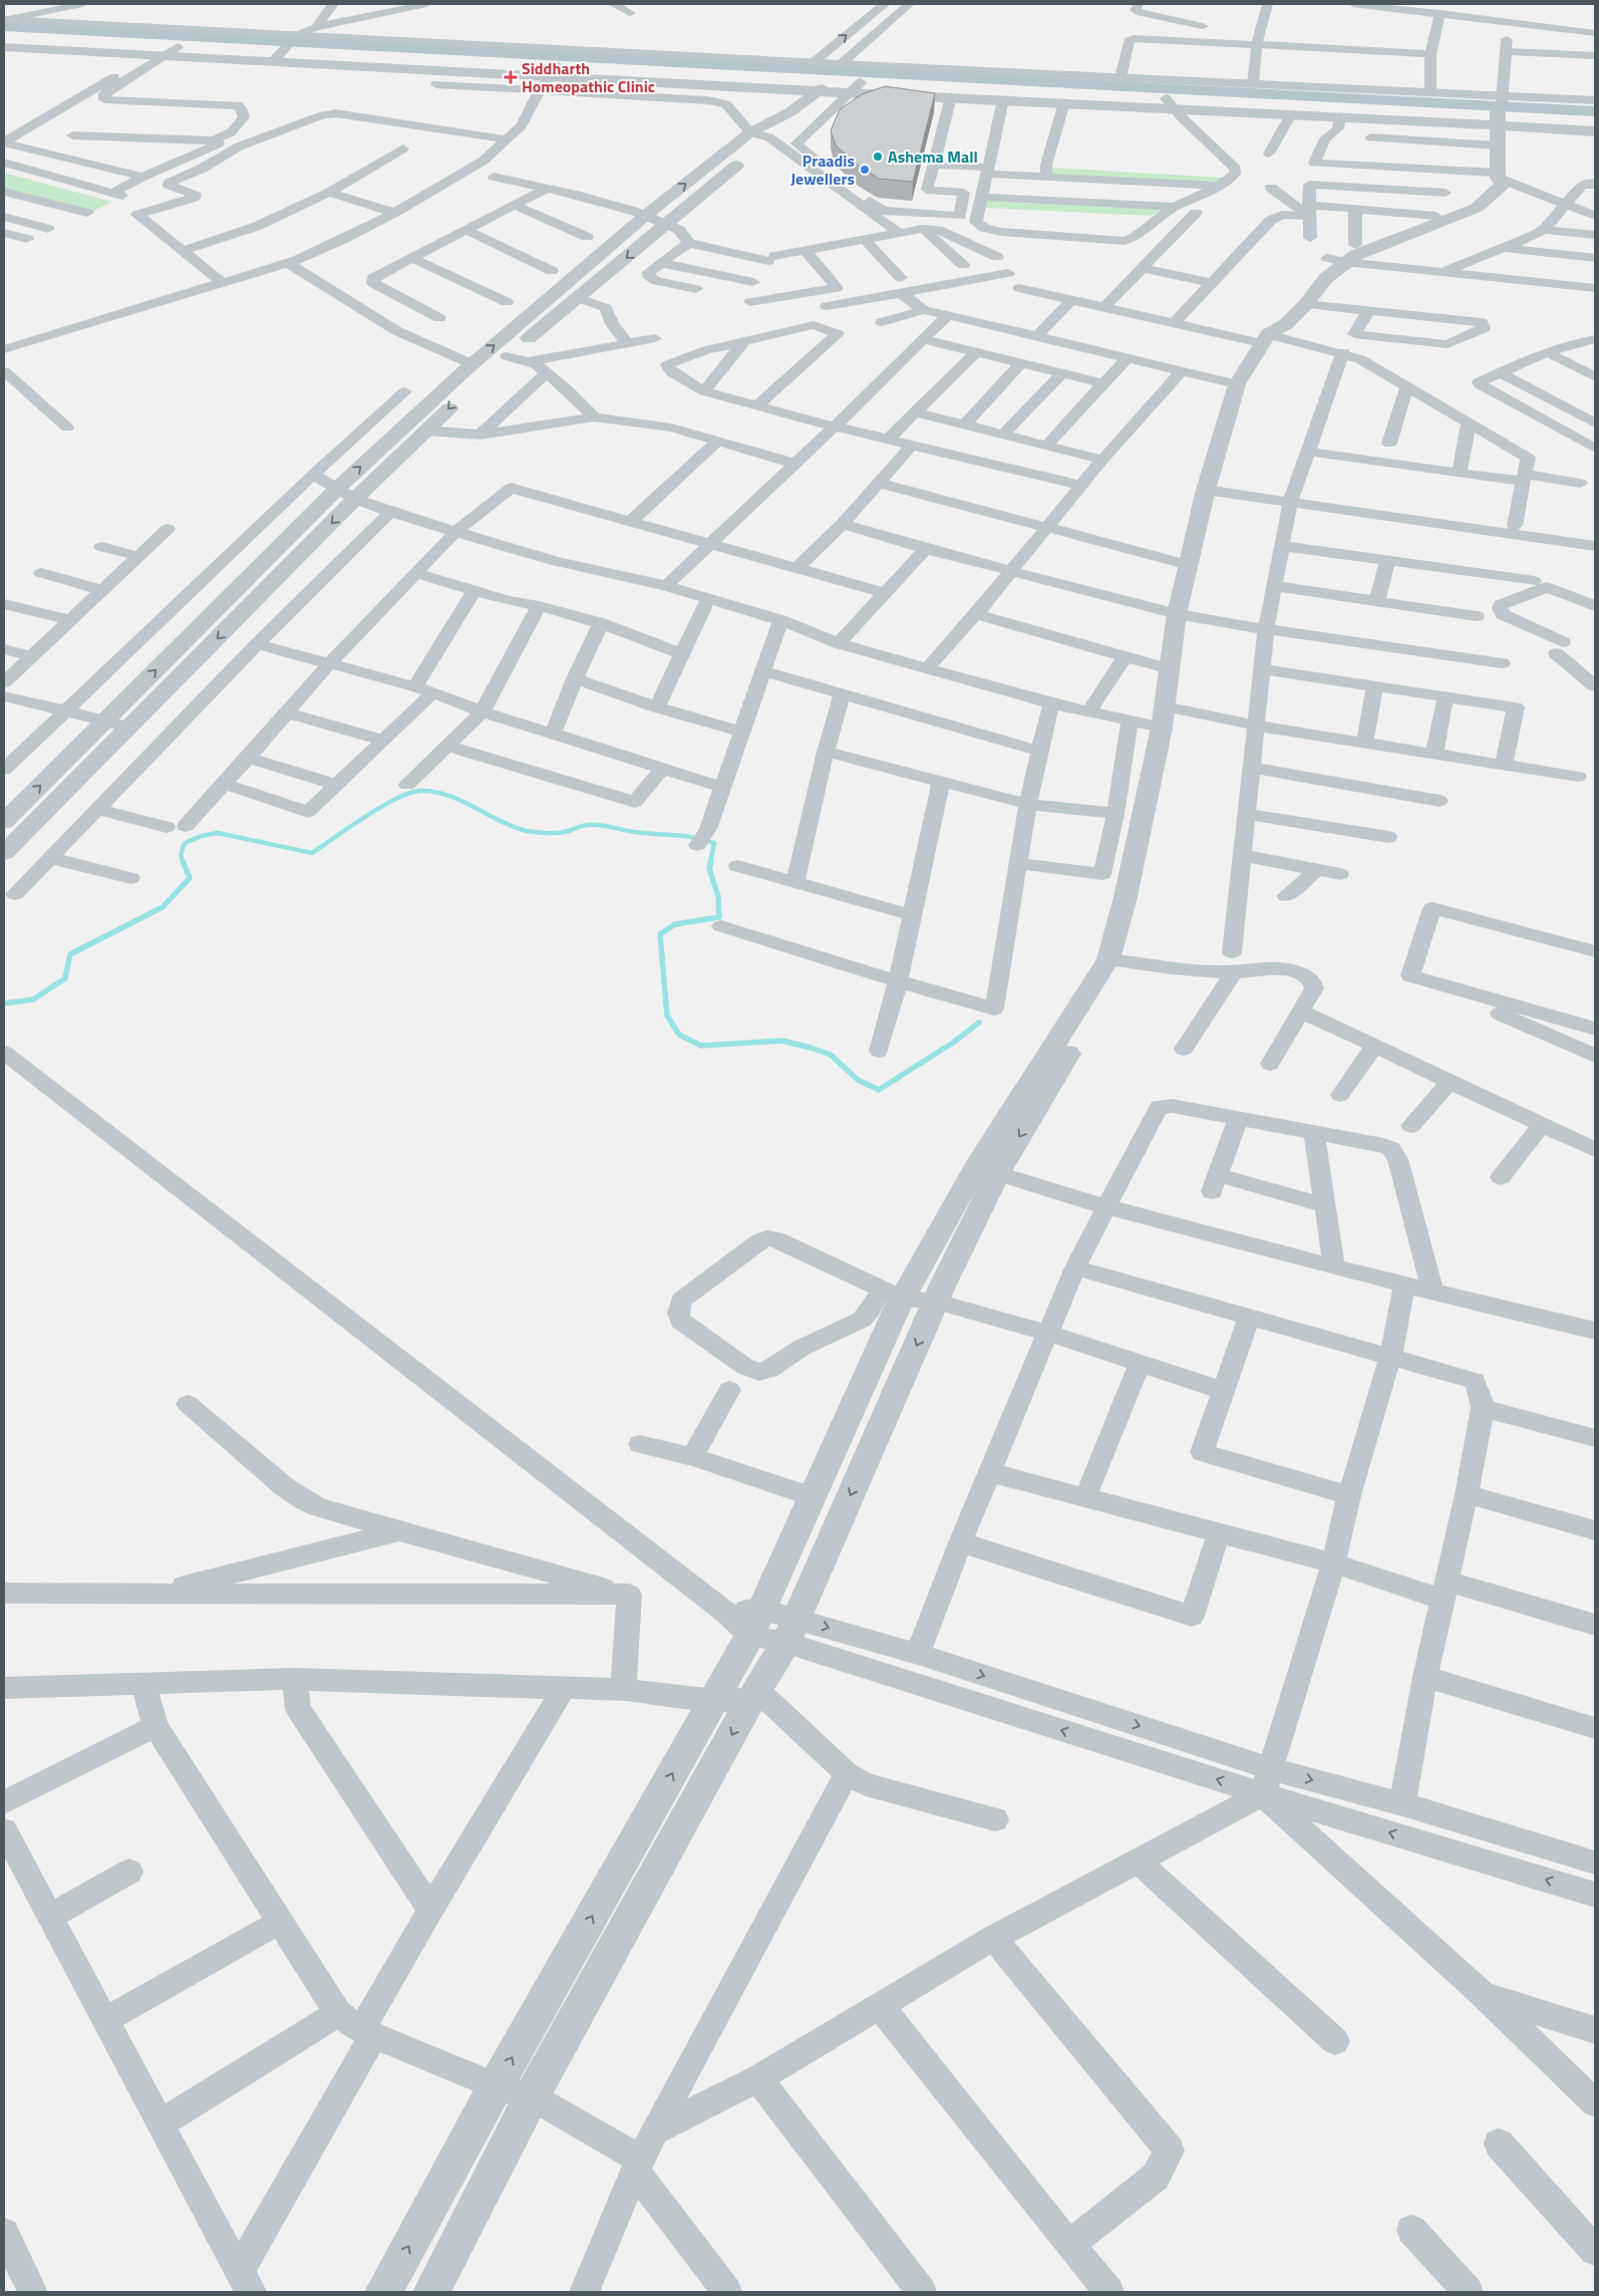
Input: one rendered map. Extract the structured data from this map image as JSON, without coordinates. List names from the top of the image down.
{
  "places": {
    "health": ["Siddharth Homeopathic Clinic"],
    "other": ["Ashema Mall", "Praadis Jewellers"]
  }
}
